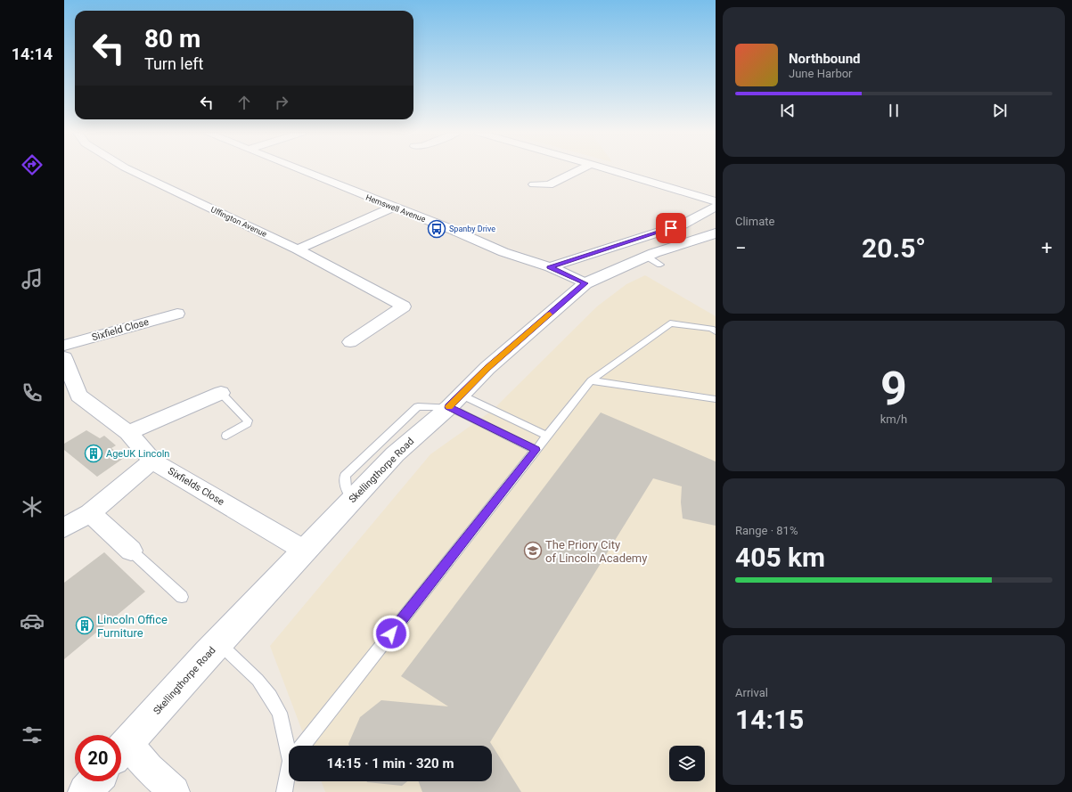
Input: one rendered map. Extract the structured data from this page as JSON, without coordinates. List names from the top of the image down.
{
  "streets": {
    "main road": ["Skellingthorpe Road"],
    "street": [
      "Hemswell Avenue",
      "Uffington Avenue",
      "Sixfield Close",
      "Sixfields Close"
    ]
  },
  "crossings": [
    ["Hemswell Avenue", "Skellingthorpe Road"],
    ["Skellingthorpe Road", "Sixfields Close"]
  ],
  "places": {
    "bus stop": ["Spanby Drive"],
    "building": ["AgeUK Lincoln", "Lincoln Office Furniture"],
    "school or university": ["The Priory City of Lincoln Academy"]
  },
  "page": {
    "tabs": "14:14",
    "turn": ["80 m", "Turn left"],
    "song": ["Northbound", "June Harbor"],
    "tile": [
      "Climate",
      ["9", "km/h"],
      ["Range · 81%", "405 km"],
      ["Arrival", "14:15"]
    ],
    "heat": ["−", "20.5°", "+"],
    "limit": "20",
    "trip": "14:15 · 1 min · 320 m"
  }
}
